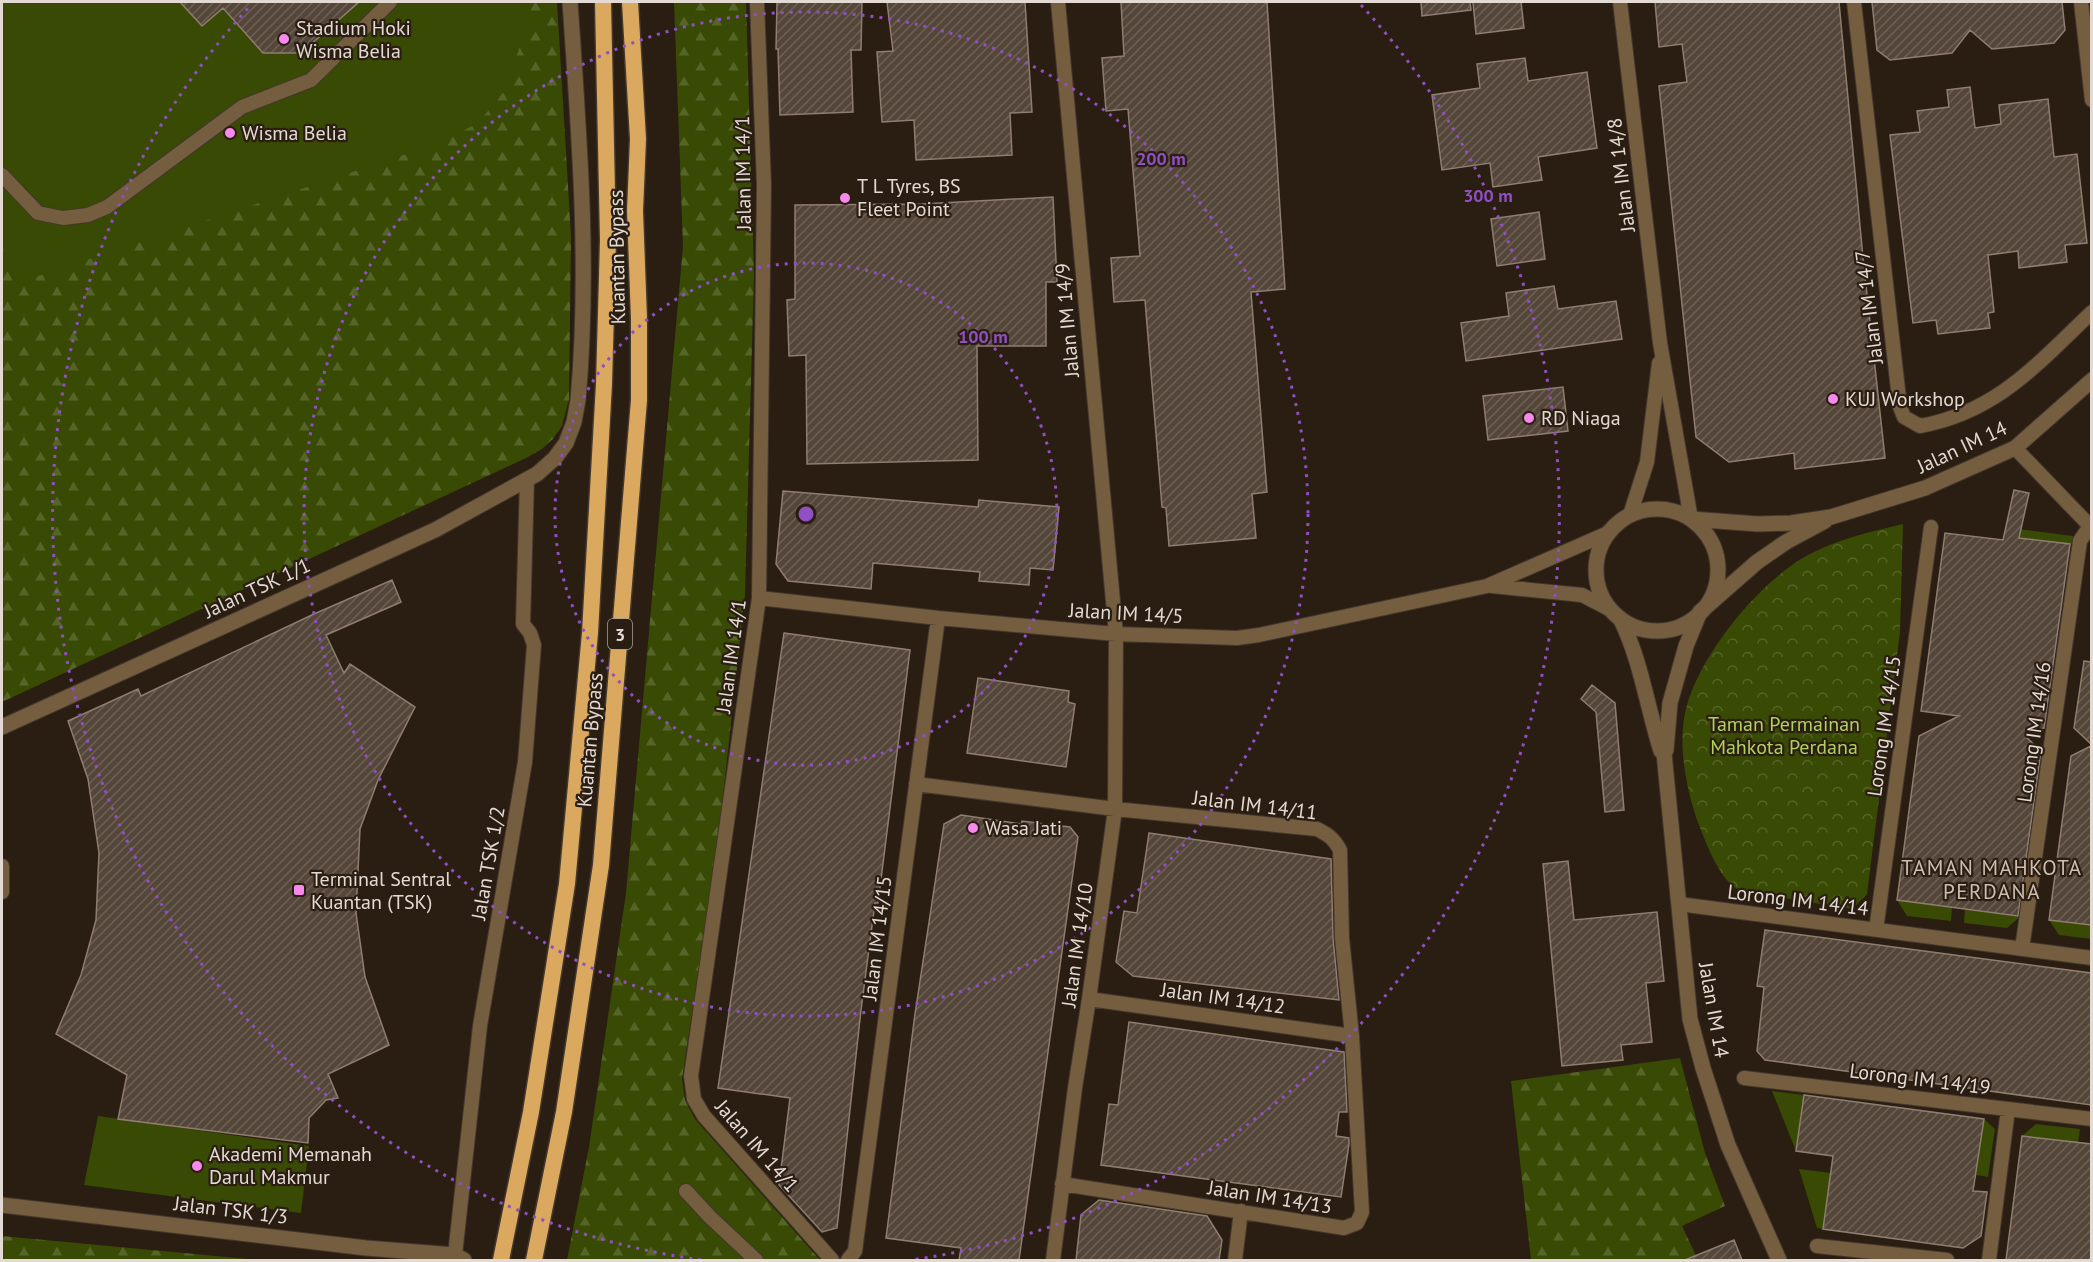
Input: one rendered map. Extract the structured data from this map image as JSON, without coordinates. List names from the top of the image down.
{
  "streets": {
    "highway": ["Kuantan Bypass", "3"],
    "street": [
      "Jalan IM 14/1",
      "Jalan IM 14/8",
      "Jalan IM 14/7",
      "Jalan IM 14/9",
      "Jalan IM 14",
      "Jalan TSK 1/1",
      "Jalan IM 14/5",
      "Lorong IM 14/15",
      "Lorong IM 14/16",
      "Jalan IM 14/11",
      "Jalan TSK 1/2",
      "Lorong IM 14/14",
      "Jalan IM 14/15",
      "Jalan IM 14/10",
      "Jalan IM 14/12",
      "Lorong IM 14/19",
      "Jalan IM 14/13",
      "Jalan TSK 1/3"
    ]
  },
  "crossings": [
    ["Jalan IM 14/1", "Jalan IM 14/5"],
    ["Jalan IM 14/9", "Jalan IM 14/5"],
    ["Jalan IM 14/9", "Jalan IM 14/10"],
    ["Jalan IM 14", "Lorong IM 14/14"],
    ["Jalan TSK 1/1", "Jalan TSK 1/2"],
    ["Jalan IM 14/5", "Jalan IM 14/15"],
    ["Jalan IM 14/5", "Jalan IM 14/10"],
    ["Lorong IM 14/15", "Lorong IM 14/14"],
    ["Lorong IM 14/16", "Lorong IM 14/14"],
    ["Jalan IM 14/11", "Jalan IM 14/15"],
    ["Jalan IM 14/11", "Jalan IM 14/10"],
    ["Jalan IM 14/11", "Jalan IM 14/12"],
    ["Jalan IM 14/11", "Jalan IM 14/13"],
    ["Jalan TSK 1/2", "Jalan TSK 1/3"],
    ["Jalan IM 14/10", "Jalan IM 14/12"],
    ["Jalan IM 14/10", "Jalan IM 14/13"],
    ["Jalan IM 14/12", "Jalan IM 14/13"]
  ],
  "districts": ["TAMAN MAHKOTA PERDANA"],
  "parks": ["Taman Permainan Mahkota Perdana"],
  "places": {
    "other": [
      "Stadium Hoki Wisma Belia",
      "Wisma Belia",
      "T L Tyres, BS Fleet Point",
      "KUJ Workshop",
      "RD Niaga",
      "Wasa Jati",
      "Akademi Memanah Darul Makmur"
    ],
    "transit": ["Terminal Sentral Kuantan (TSK)"]
  },
  "rings": ["200 m", "300 m", "100 m"]
}
